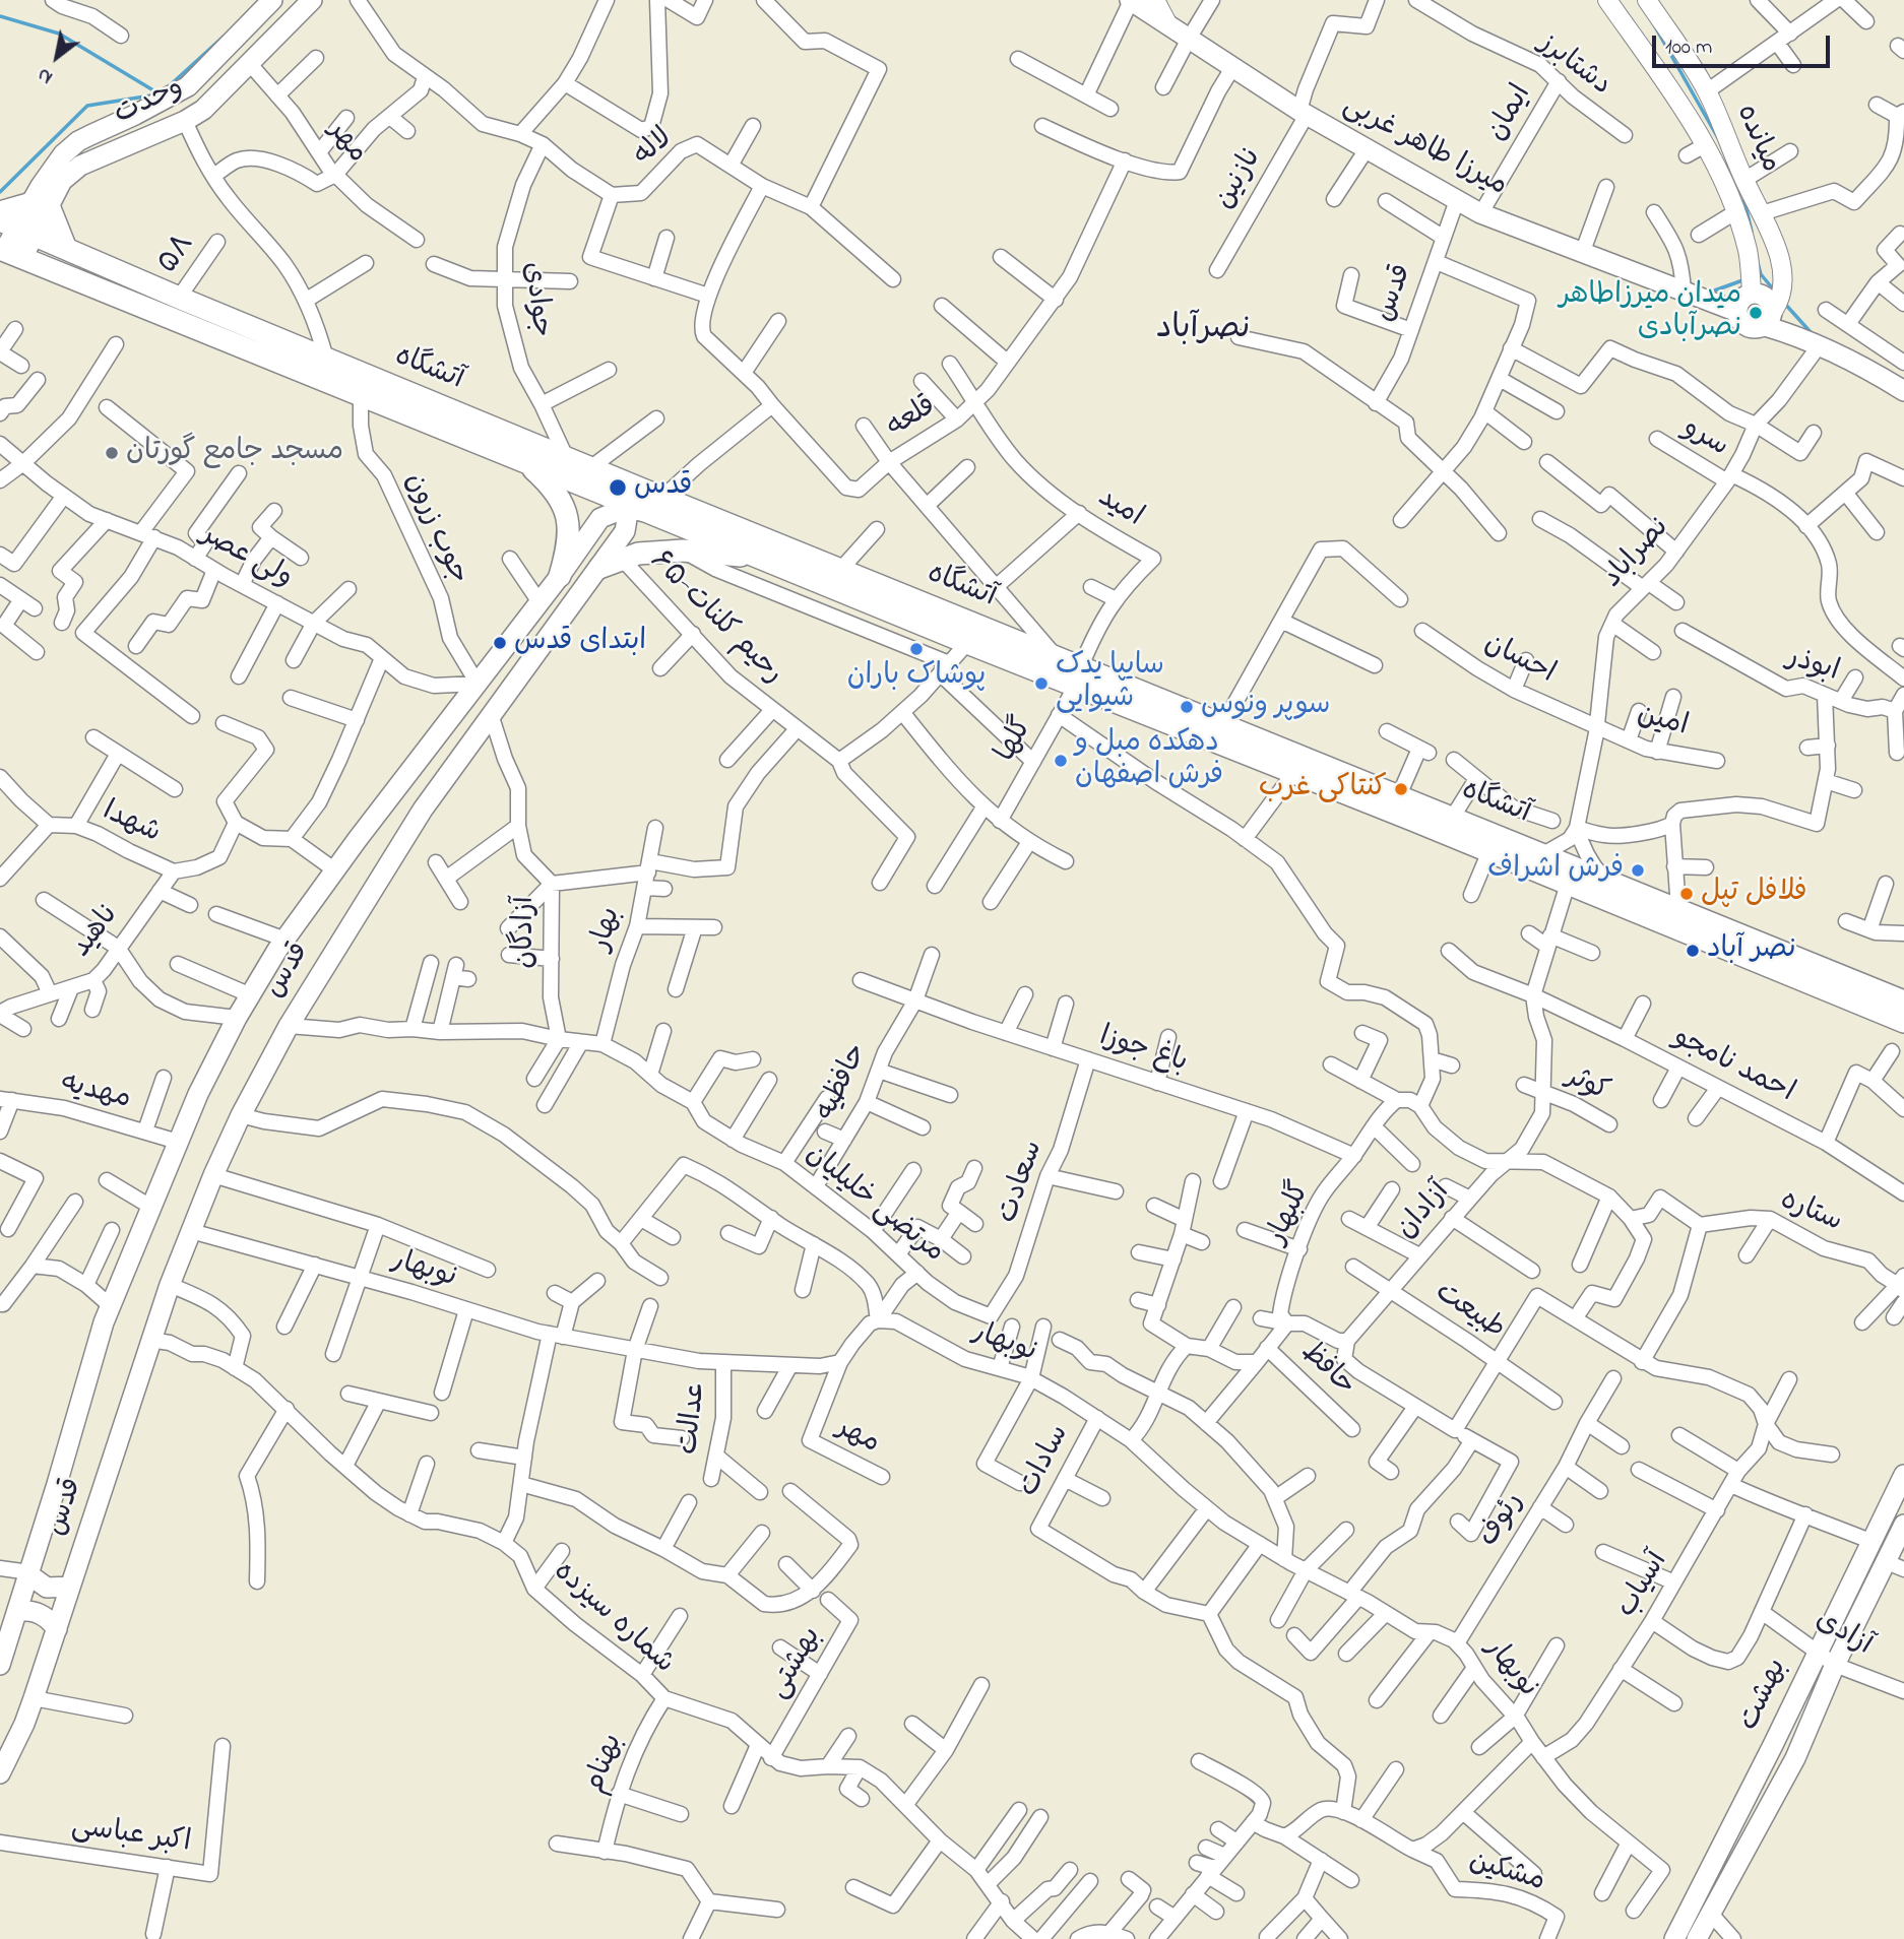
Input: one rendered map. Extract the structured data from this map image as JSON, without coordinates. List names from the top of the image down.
{
  "streets": {
    "main road": [
      "وحدت",
      "میرزا طاهر غربی",
      "قدس",
      "آتشگاه",
      "بهشت"
    ],
    "street": [
      "دشتابرز",
      "ایمان",
      "میانده",
      "مهر",
      "لاله",
      "نازنین",
      "۵۸",
      "جوادی",
      "قلعه",
      "سرو",
      "امید",
      "جوب زرون",
      "نصراباد",
      "ولی عصر",
      "۶۵-رحیم کلنات",
      "احسان",
      "ابوذر",
      "امین",
      "گلها",
      "شهدا",
      "بهار",
      "ناهید",
      "آزادگان",
      "باغ جوزا",
      "احمد نامجو",
      "حافظیه",
      "کوثر",
      "مهدیه",
      "سعادت",
      "مرتضی خلیلیان",
      "آزادان",
      "ستاره",
      "گلبهار",
      "نوبهار",
      "طبیعت",
      "حافظ",
      "عدالت",
      "سادات",
      "رئوف",
      "آسیاب",
      "شماره سیزده",
      "آزادی",
      "بهشتی",
      "بهنام",
      "اکبر عباسی",
      "مشکین"
    ]
  },
  "crossings": [
    ["دشتابرز", "ایمان"],
    ["وحدت", "مهر"],
    ["وحدت", "آتشگاه"],
    ["مهر", "نوبهار"],
    ["میرزا طاهر غربی", "نازنین"],
    ["میرزا طاهر غربی", "قدس"],
    ["۵۸", "آتشگاه"],
    ["قدس", "آتشگاه"],
    ["قدس", "جوب زرون"],
    ["قدس", "ولی عصر"],
    ["قدس", "آزادگان"],
    ["قدس", "مهدیه"],
    ["قدس", "مرتضی خلیلیان"],
    ["قدس", "نوبهار"],
    ["قدس", "شماره سیزده"],
    ["جوادی", "آتشگاه"],
    ["آتشگاه", "امید"],
    ["آتشگاه", "جوب زرون"],
    ["آتشگاه", "گلها"],
    ["آتشگاه", "آزادان"],
    ["قلعه", "امید"],
    ["سرو", "نصراباد"],
    ["امید", "گلها"],
    ["جوب زرون", "ولی عصر"],
    ["نصراباد", "احسان"],
    ["نصراباد", "امین"],
    ["احسان", "امین"],
    ["شهدا", "ناهید"],
    ["بهار", "مرتضی خلیلیان"],
    ["آزادگان", "مرتضی خلیلیان"],
    ["باغ جوزا", "حافظیه"],
    ["باغ جوزا", "سعادت"],
    ["باغ جوزا", "گلبهار"],
    ["احمد نامجو", "آزادان"],
    ["حافظیه", "مرتضی خلیلیان"],
    ["کوثر", "آزادان"],
    ["سعادت", "مرتضی خلیلیان"],
    ["آزادان", "طبیعت"],
    ["نوبهار", "عدالت"],
    ["نوبهار", "سادات"],
    ["نوبهار", "رئوف"],
    ["نوبهار", "آسیاب"],
    ["شماره سیزده", "بهشتی"],
    ["شماره سیزده", "بهنام"],
    ["آزادی", "بهشت"]
  ],
  "districts": ["نصرآباد"],
  "places": [
    "میدان میرزاطاهر نصرآبادی",
    "مسجد جامع گورتان",
    "قدس",
    "ابتدای قدس",
    "پوشاک باران",
    "سایپا یدک شیوایی",
    "سوپر ونوس",
    "دهکده مبل و فرش اصفهان",
    "کنتاکی غرب",
    "فرش اشراف",
    "فلافل تپل",
    "نصر آباد"
  ],
  "scale_bar": "100 m",
  "north": "bottom left"
}
